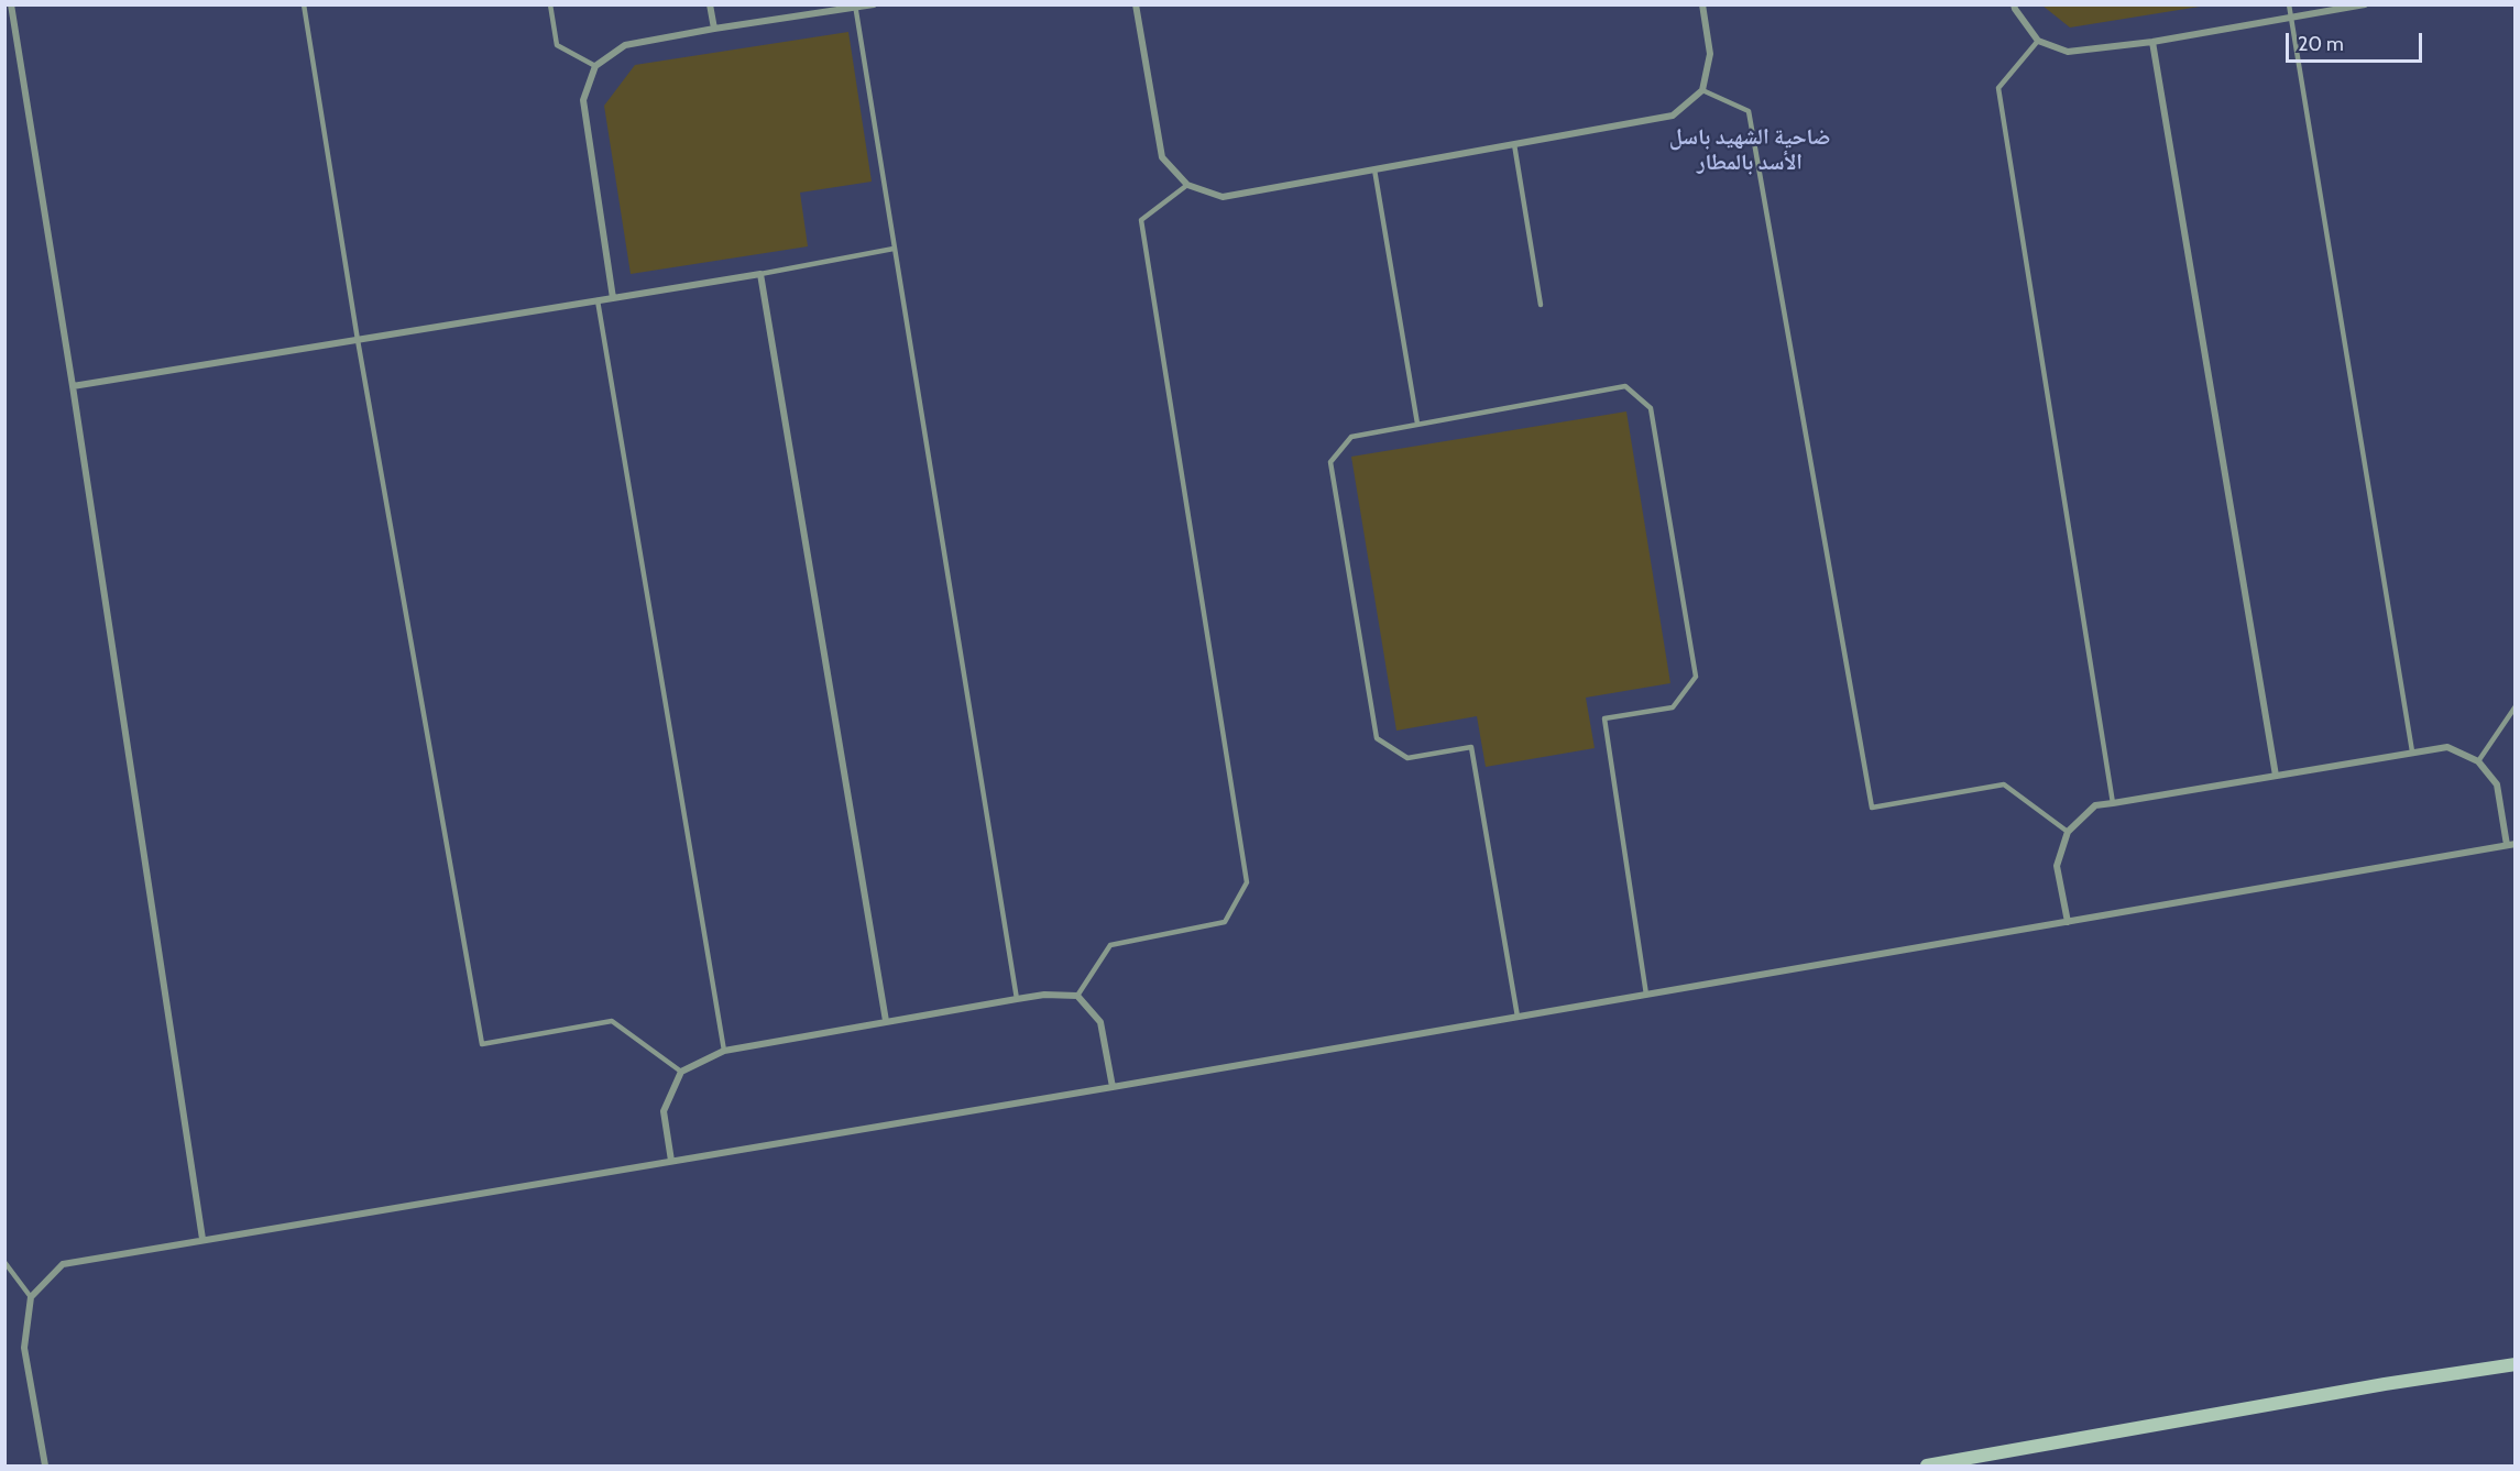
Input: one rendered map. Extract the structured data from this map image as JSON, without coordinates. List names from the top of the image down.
{
  "districts": ["ضاحية الشهيد باسل الأسد بالمطار"],
  "scale_bar": "20 m"
}
